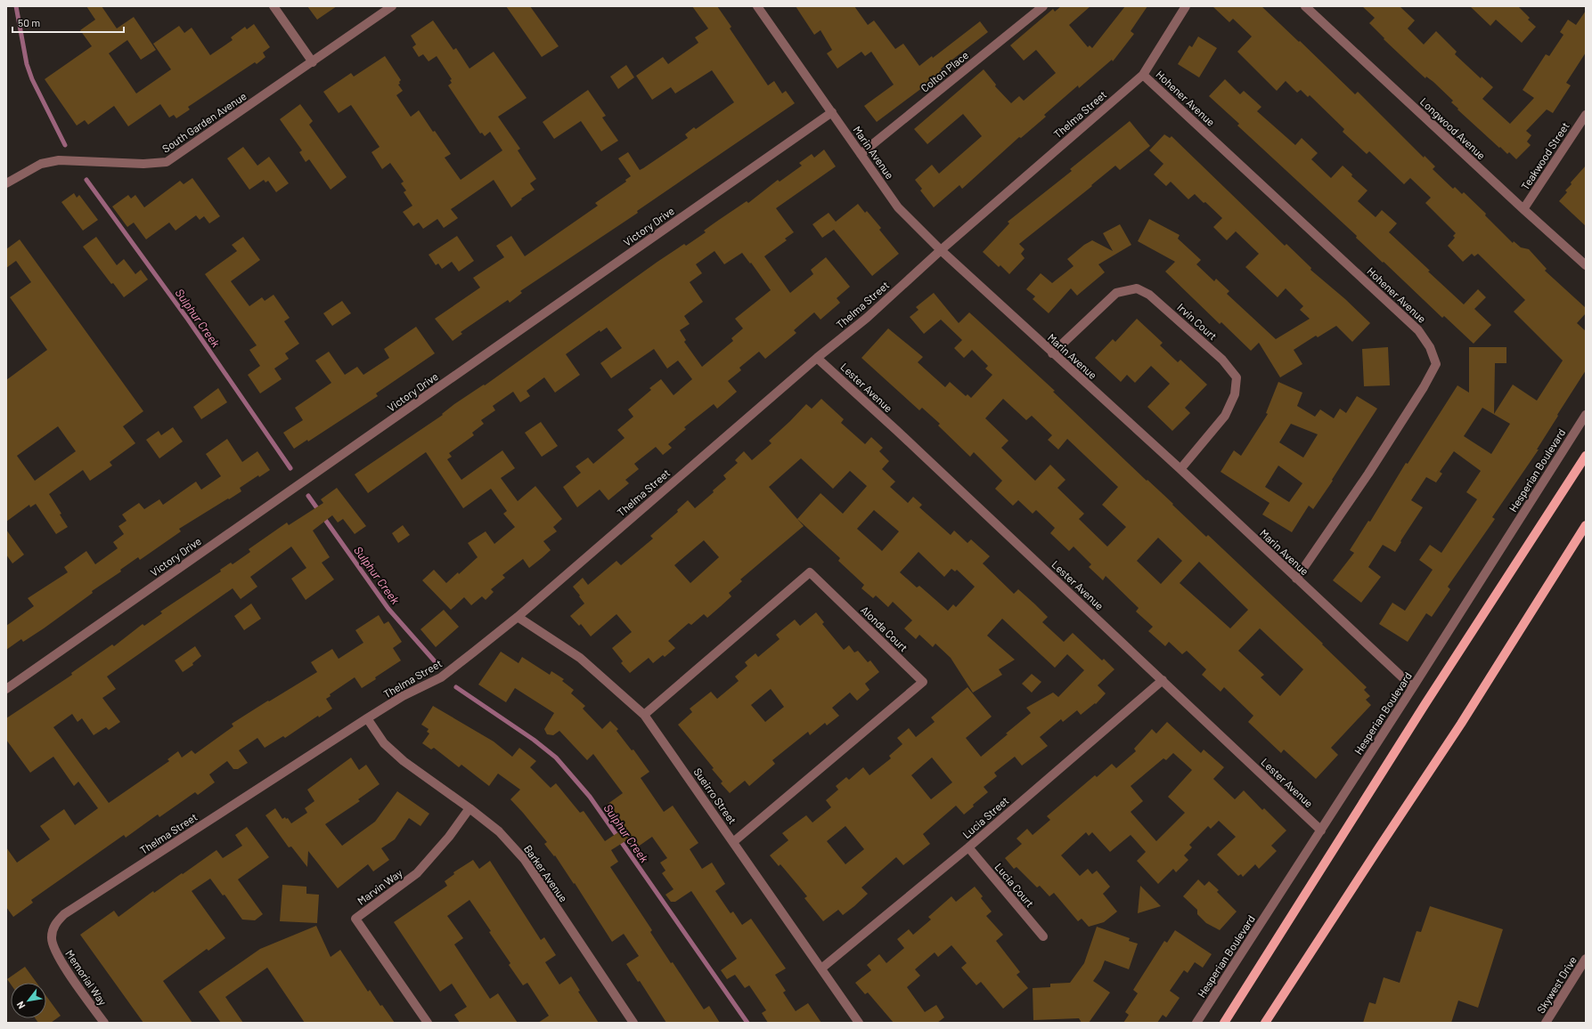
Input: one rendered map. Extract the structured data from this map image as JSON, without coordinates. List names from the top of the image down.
{
  "streets": {
    "street": [
      "Colton Place",
      "Hohener Avenue",
      "Thelma Street",
      "South Garden Avenue",
      "Longwood Avenue",
      "Marin Avenue",
      "Teakwood Street",
      "Victory Drive",
      "Irvin Court",
      "Lester Avenue",
      "Hesperian Boulevard",
      "Alonda Court",
      "Sueirro Street",
      "Lucia Street",
      "Barker Avenue",
      "Lucia Court",
      "Marvin Way",
      "Memorial Way",
      "Skywest Drive"
    ]
  },
  "crossings": [
    ["Colton Place", "Marin Avenue"],
    ["Hohener Avenue", "Thelma Street"],
    ["Hohener Avenue", "Marin Avenue"],
    ["Thelma Street", "Marin Avenue"],
    ["Thelma Street", "Lester Avenue"],
    ["Thelma Street", "Sueirro Street"],
    ["Thelma Street", "Barker Avenue"],
    ["Thelma Street", "Memorial Way"],
    ["Longwood Avenue", "Teakwood Street"],
    ["Marin Avenue", "Victory Drive"],
    ["Marin Avenue", "Irvin Court"],
    ["Marin Avenue", "Hesperian Boulevard"],
    ["Lester Avenue", "Hesperian Boulevard"],
    ["Lester Avenue", "Lucia Street"],
    ["Alonda Court", "Sueirro Street"],
    ["Sueirro Street", "Lucia Street"],
    ["Lucia Street", "Lucia Court"],
    ["Barker Avenue", "Marvin Way"]
  ],
  "water": ["Sulphur Creek"],
  "scale_bar": "50 m",
  "north": "bottom left"
}
